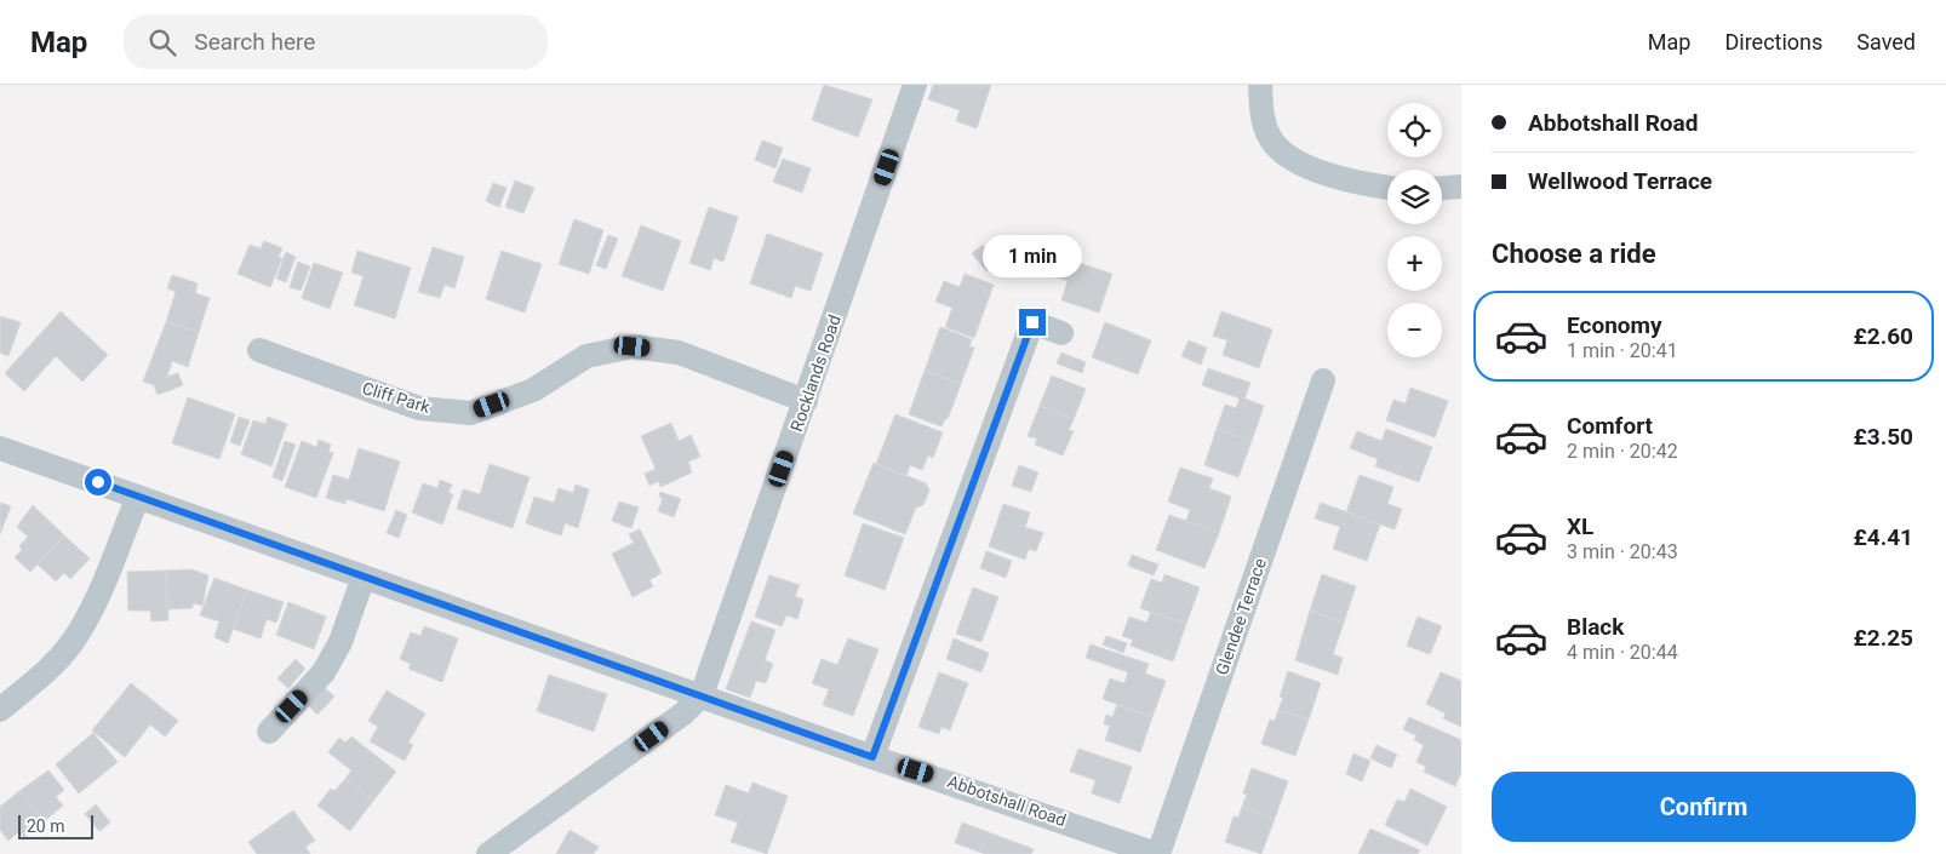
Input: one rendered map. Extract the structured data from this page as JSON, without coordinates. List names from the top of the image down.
{
  "streets": {
    "street": [
      "Rocklands Road",
      "Cliff Park",
      "Glendee Terrace",
      "Abbotshall Road"
    ]
  },
  "crossings": [
    ["Rocklands Road", "Cliff Park"],
    ["Rocklands Road", "Abbotshall Road"],
    ["Glendee Terrace", "Abbotshall Road"]
  ],
  "scale_bar": "20 m",
  "page": {
    "header": "Map",
    "search": "Search here",
    "nav": ["Map", "Directions", "Saved"],
    "banner": ["Abbotshall Road", "Wellwood Terrace"],
    "map_buttons": ["+", "−"],
    "heading": "Choose a ride",
    "bubble": "1 min",
    "list": [
      {
        "name": "Economy",
        "note": "1 min · 20:41",
        "value": "£2.60"
      },
      {
        "name": "Comfort",
        "note": "2 min · 20:42",
        "value": "£3.50"
      },
      {
        "name": "XL",
        "note": "3 min · 20:43",
        "value": "£4.41"
      },
      {
        "name": "Black",
        "note": "4 min · 20:44",
        "value": "£2.25"
      }
    ],
    "buttons": "Confirm",
    "scale": "20 m"
  }
}
